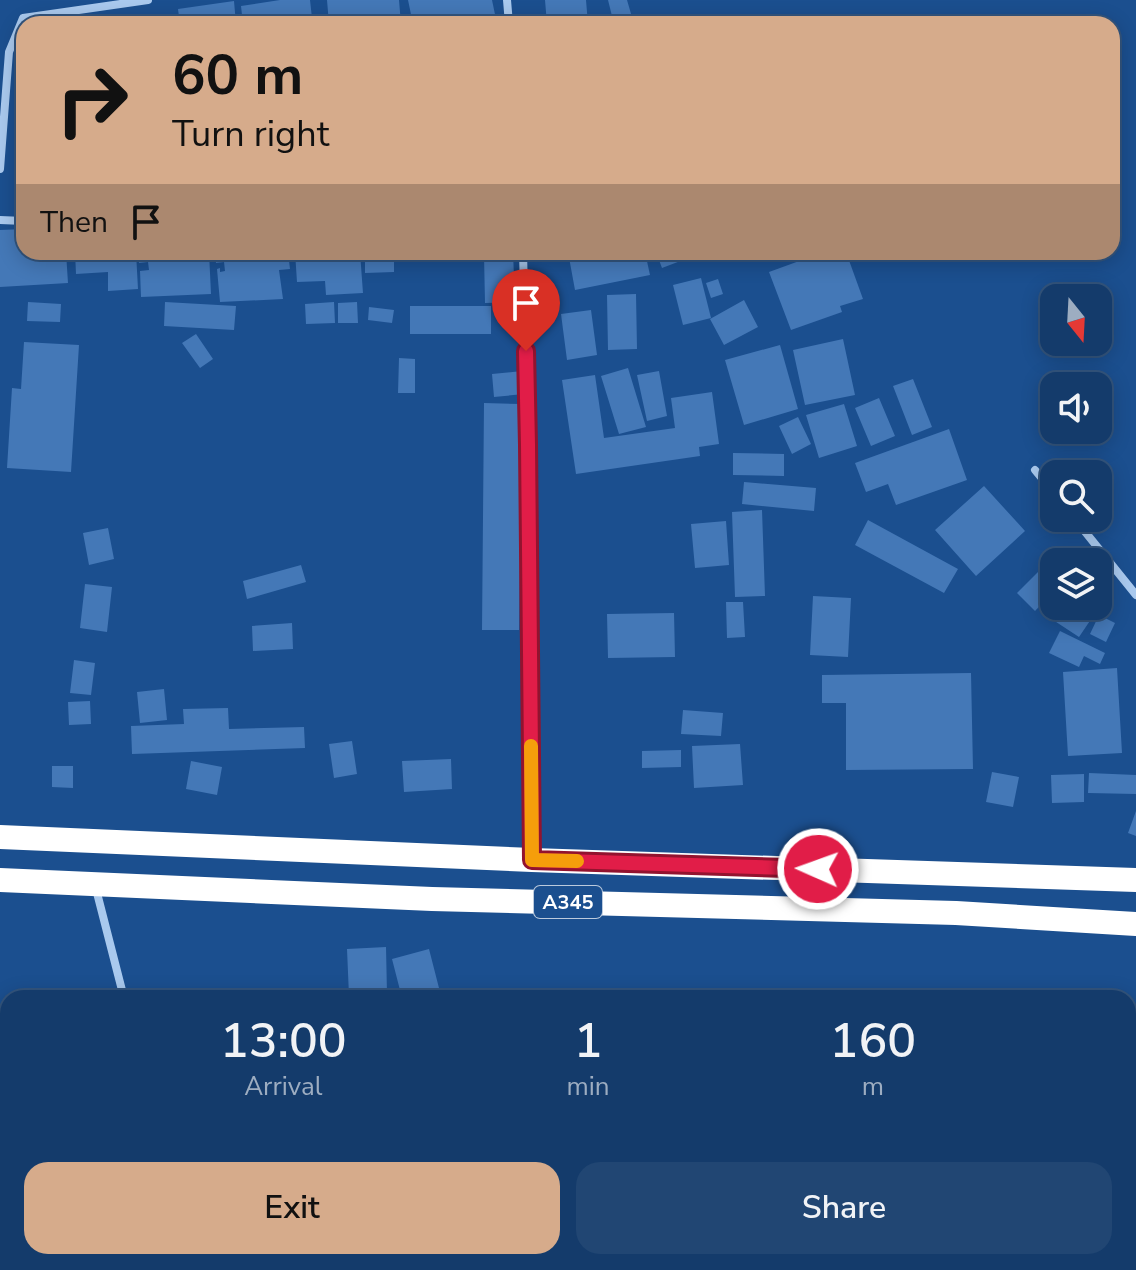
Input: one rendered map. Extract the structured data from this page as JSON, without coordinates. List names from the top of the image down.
{
  "streets": {
    "highway": ["A345"]
  },
  "north": "bottom",
  "page": {
    "turn": ["60 m", "Turn right"],
    "then": "Then",
    "eta": [
      "13:00",
      "Arrival",
      "1",
      "min",
      "160",
      "m"
    ],
    "buttons": ["Exit", "Share"]
  }
}
